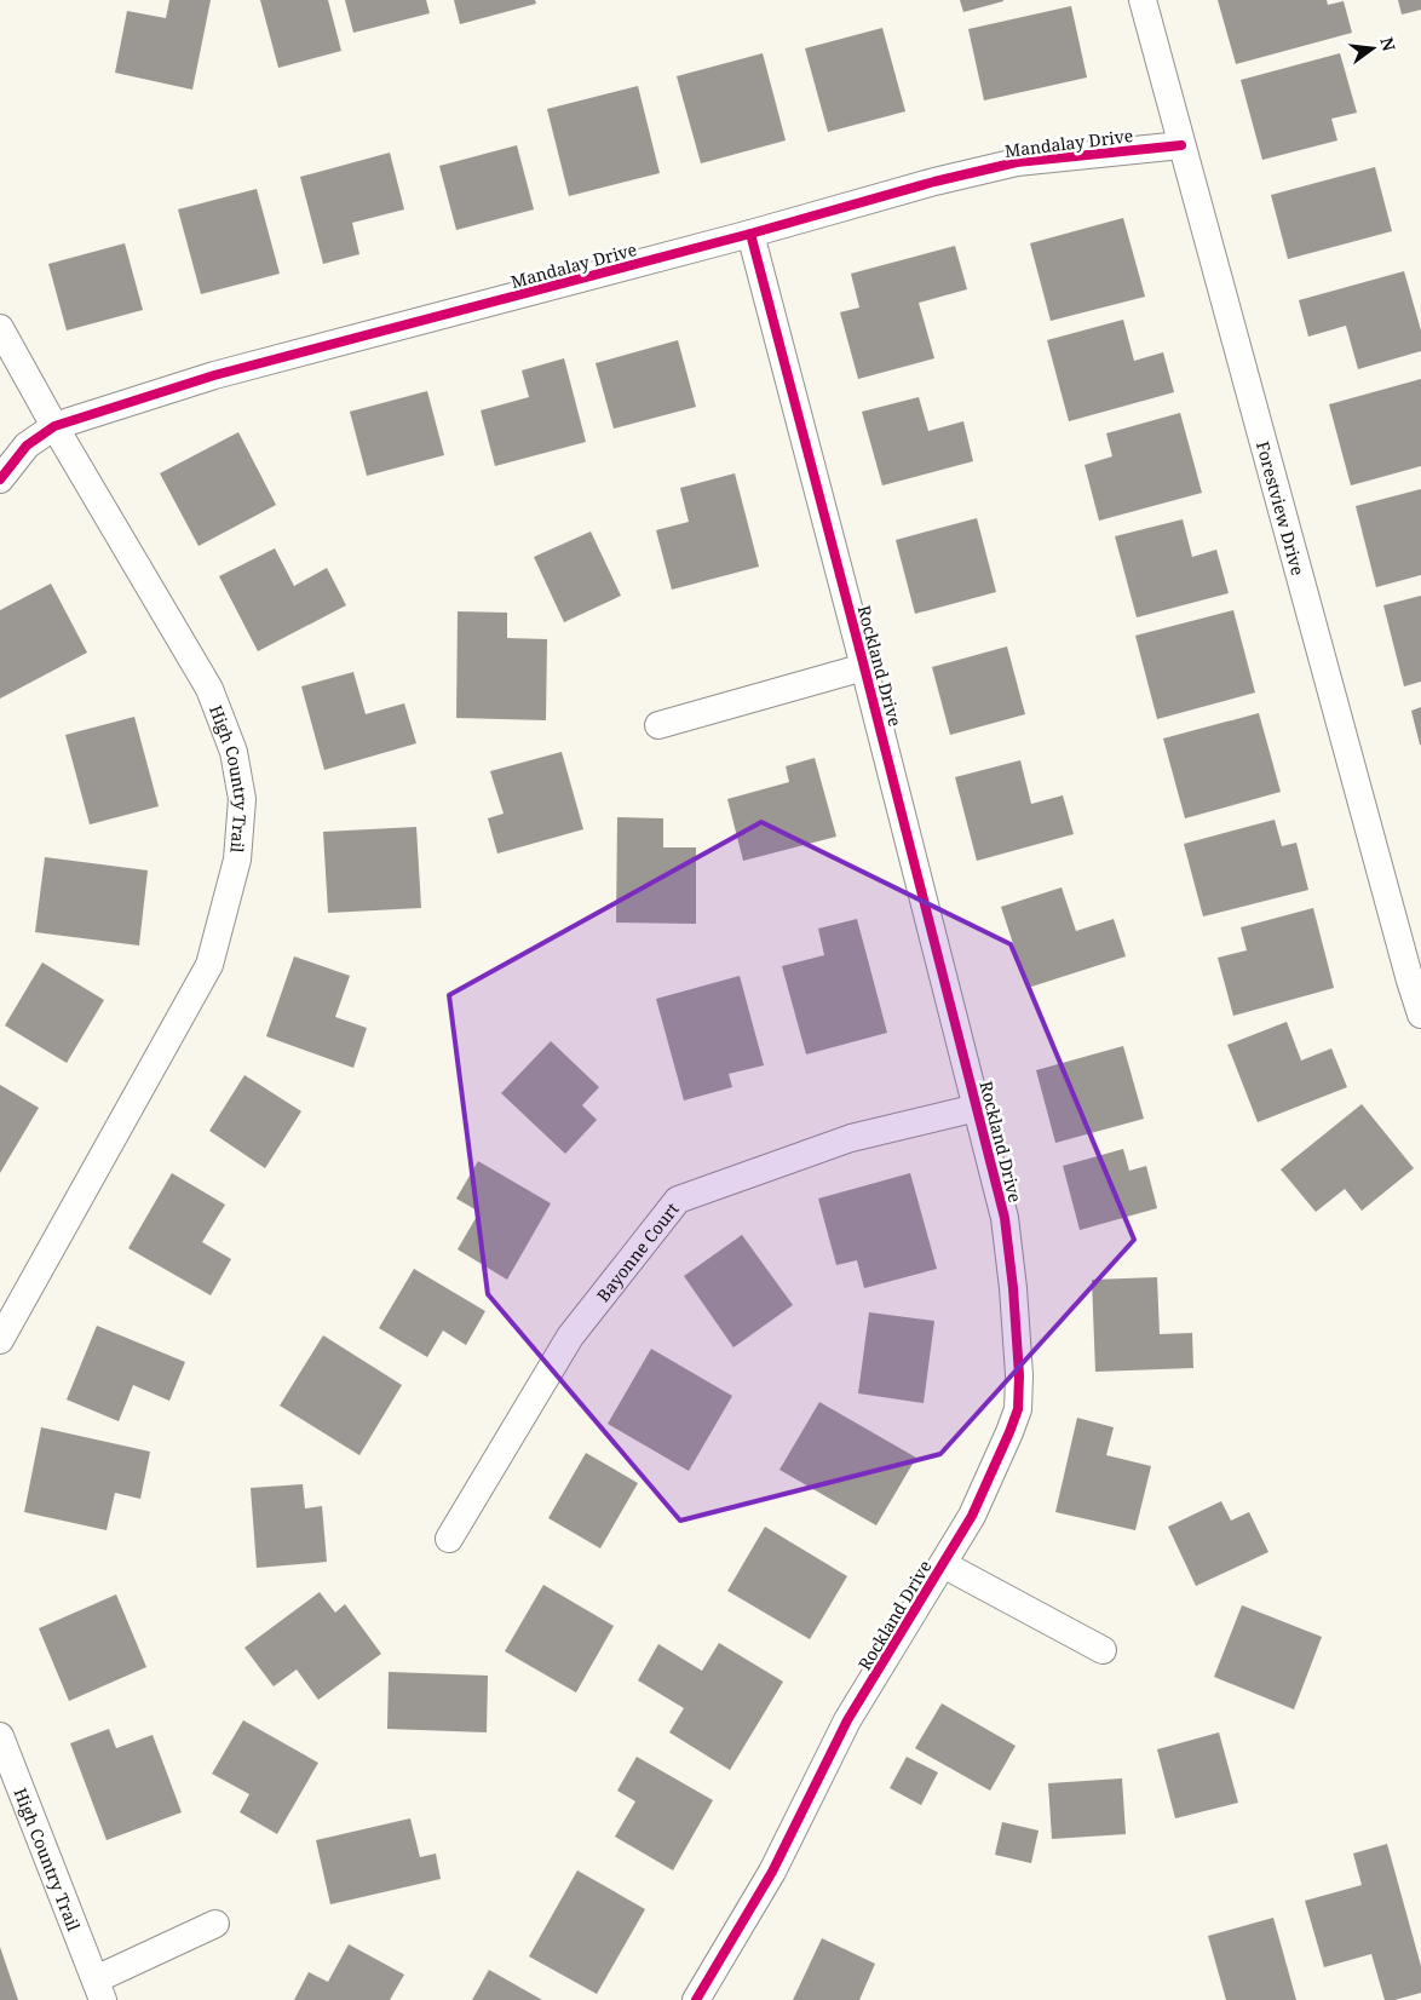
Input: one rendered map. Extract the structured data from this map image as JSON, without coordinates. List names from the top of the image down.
{
  "streets": {
    "street": [
      "Mandalay Drive",
      "Forestview Drive",
      "Rockland Drive",
      "High Country Trail",
      "Bayonne Court"
    ]
  },
  "crossings": [
    ["Mandalay Drive", "Forestview Drive"],
    ["Mandalay Drive", "Rockland Drive"],
    ["Mandalay Drive", "High Country Trail"],
    ["Rockland Drive", "Bayonne Court"]
  ],
  "north": "right"
}
